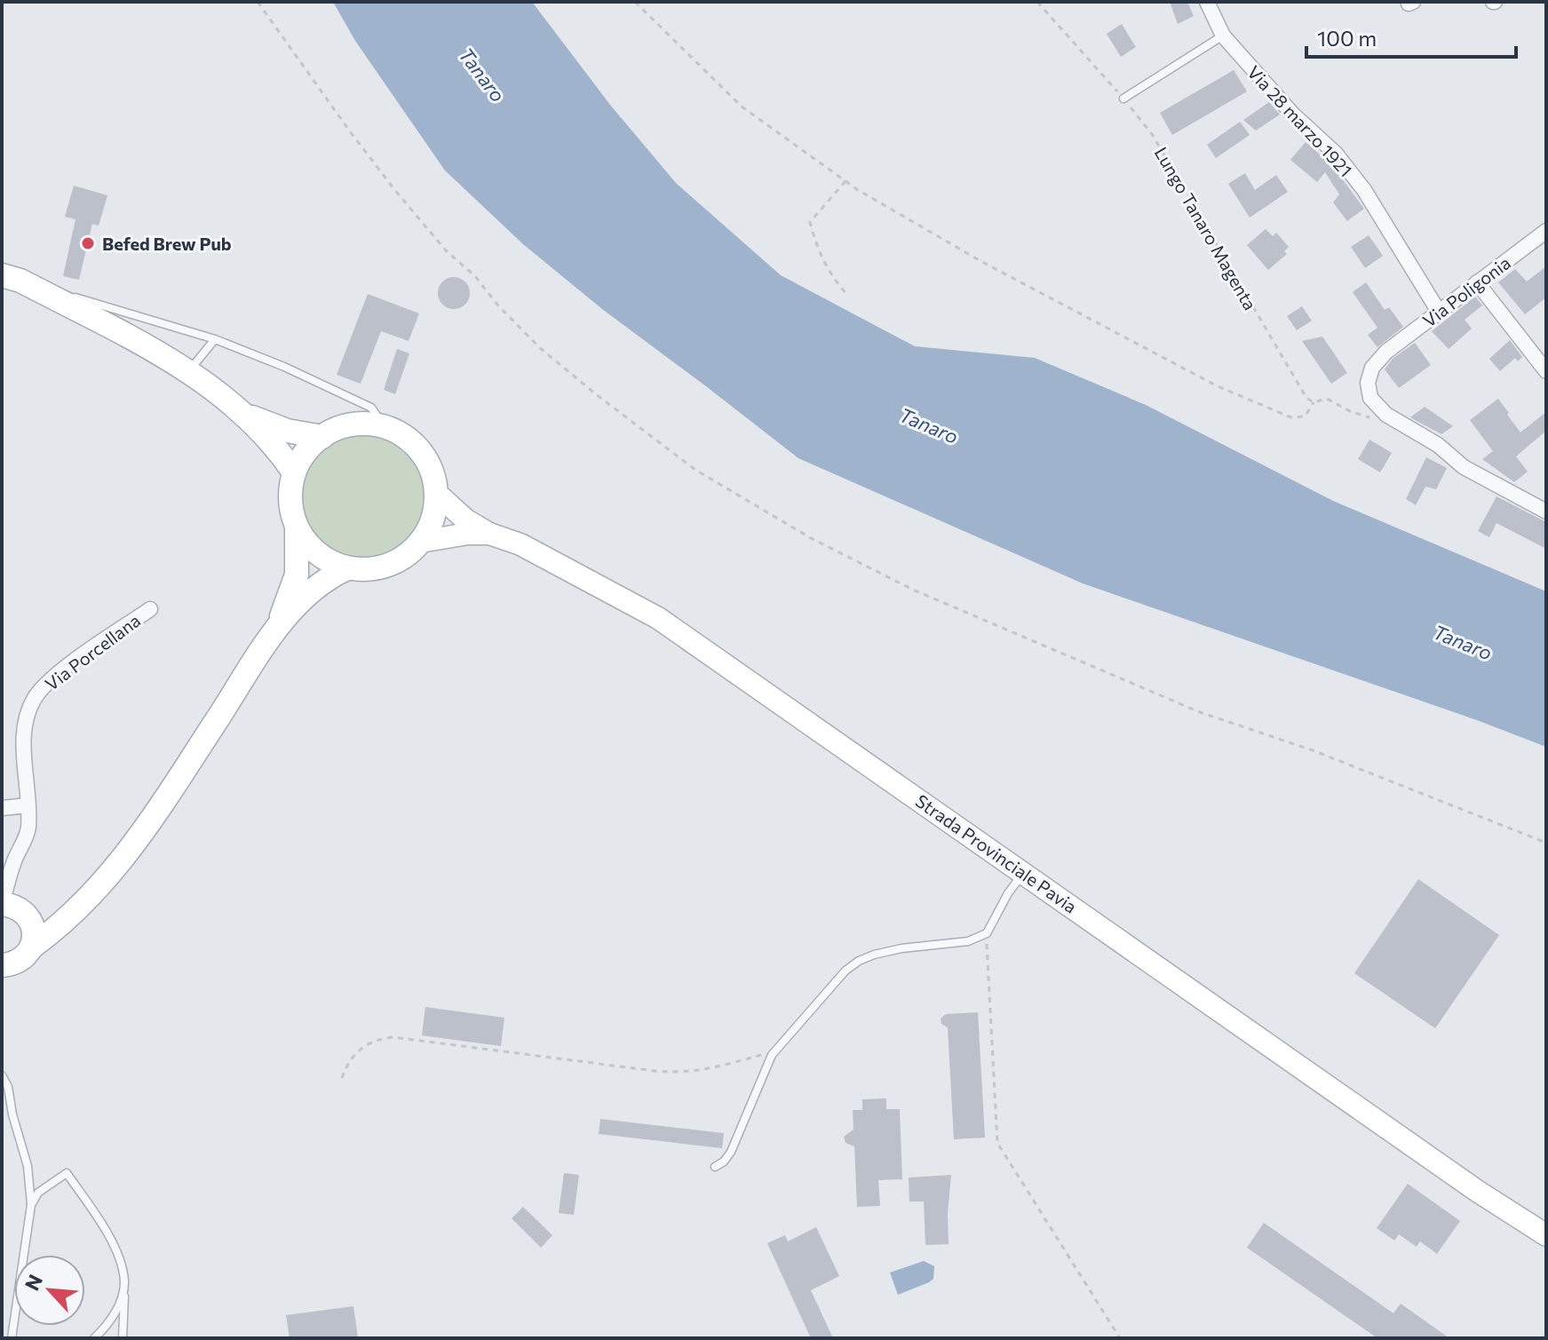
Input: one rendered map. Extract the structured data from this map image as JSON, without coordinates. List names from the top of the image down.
{
  "streets": {
    "main road": ["Strada Provinciale Pavia"],
    "street": ["Via 28 marzo 1921", "Via Poligonia", "Via Porcellana"],
    "path": ["Lungo Tanaro Magenta"]
  },
  "crossings": [
    ["Via 28 marzo 1921", "Via Poligonia"]
  ],
  "water": ["Tanaro"],
  "places": ["Befed Brew Pub"],
  "scale_bar": "100 m",
  "north": "top left"
}
